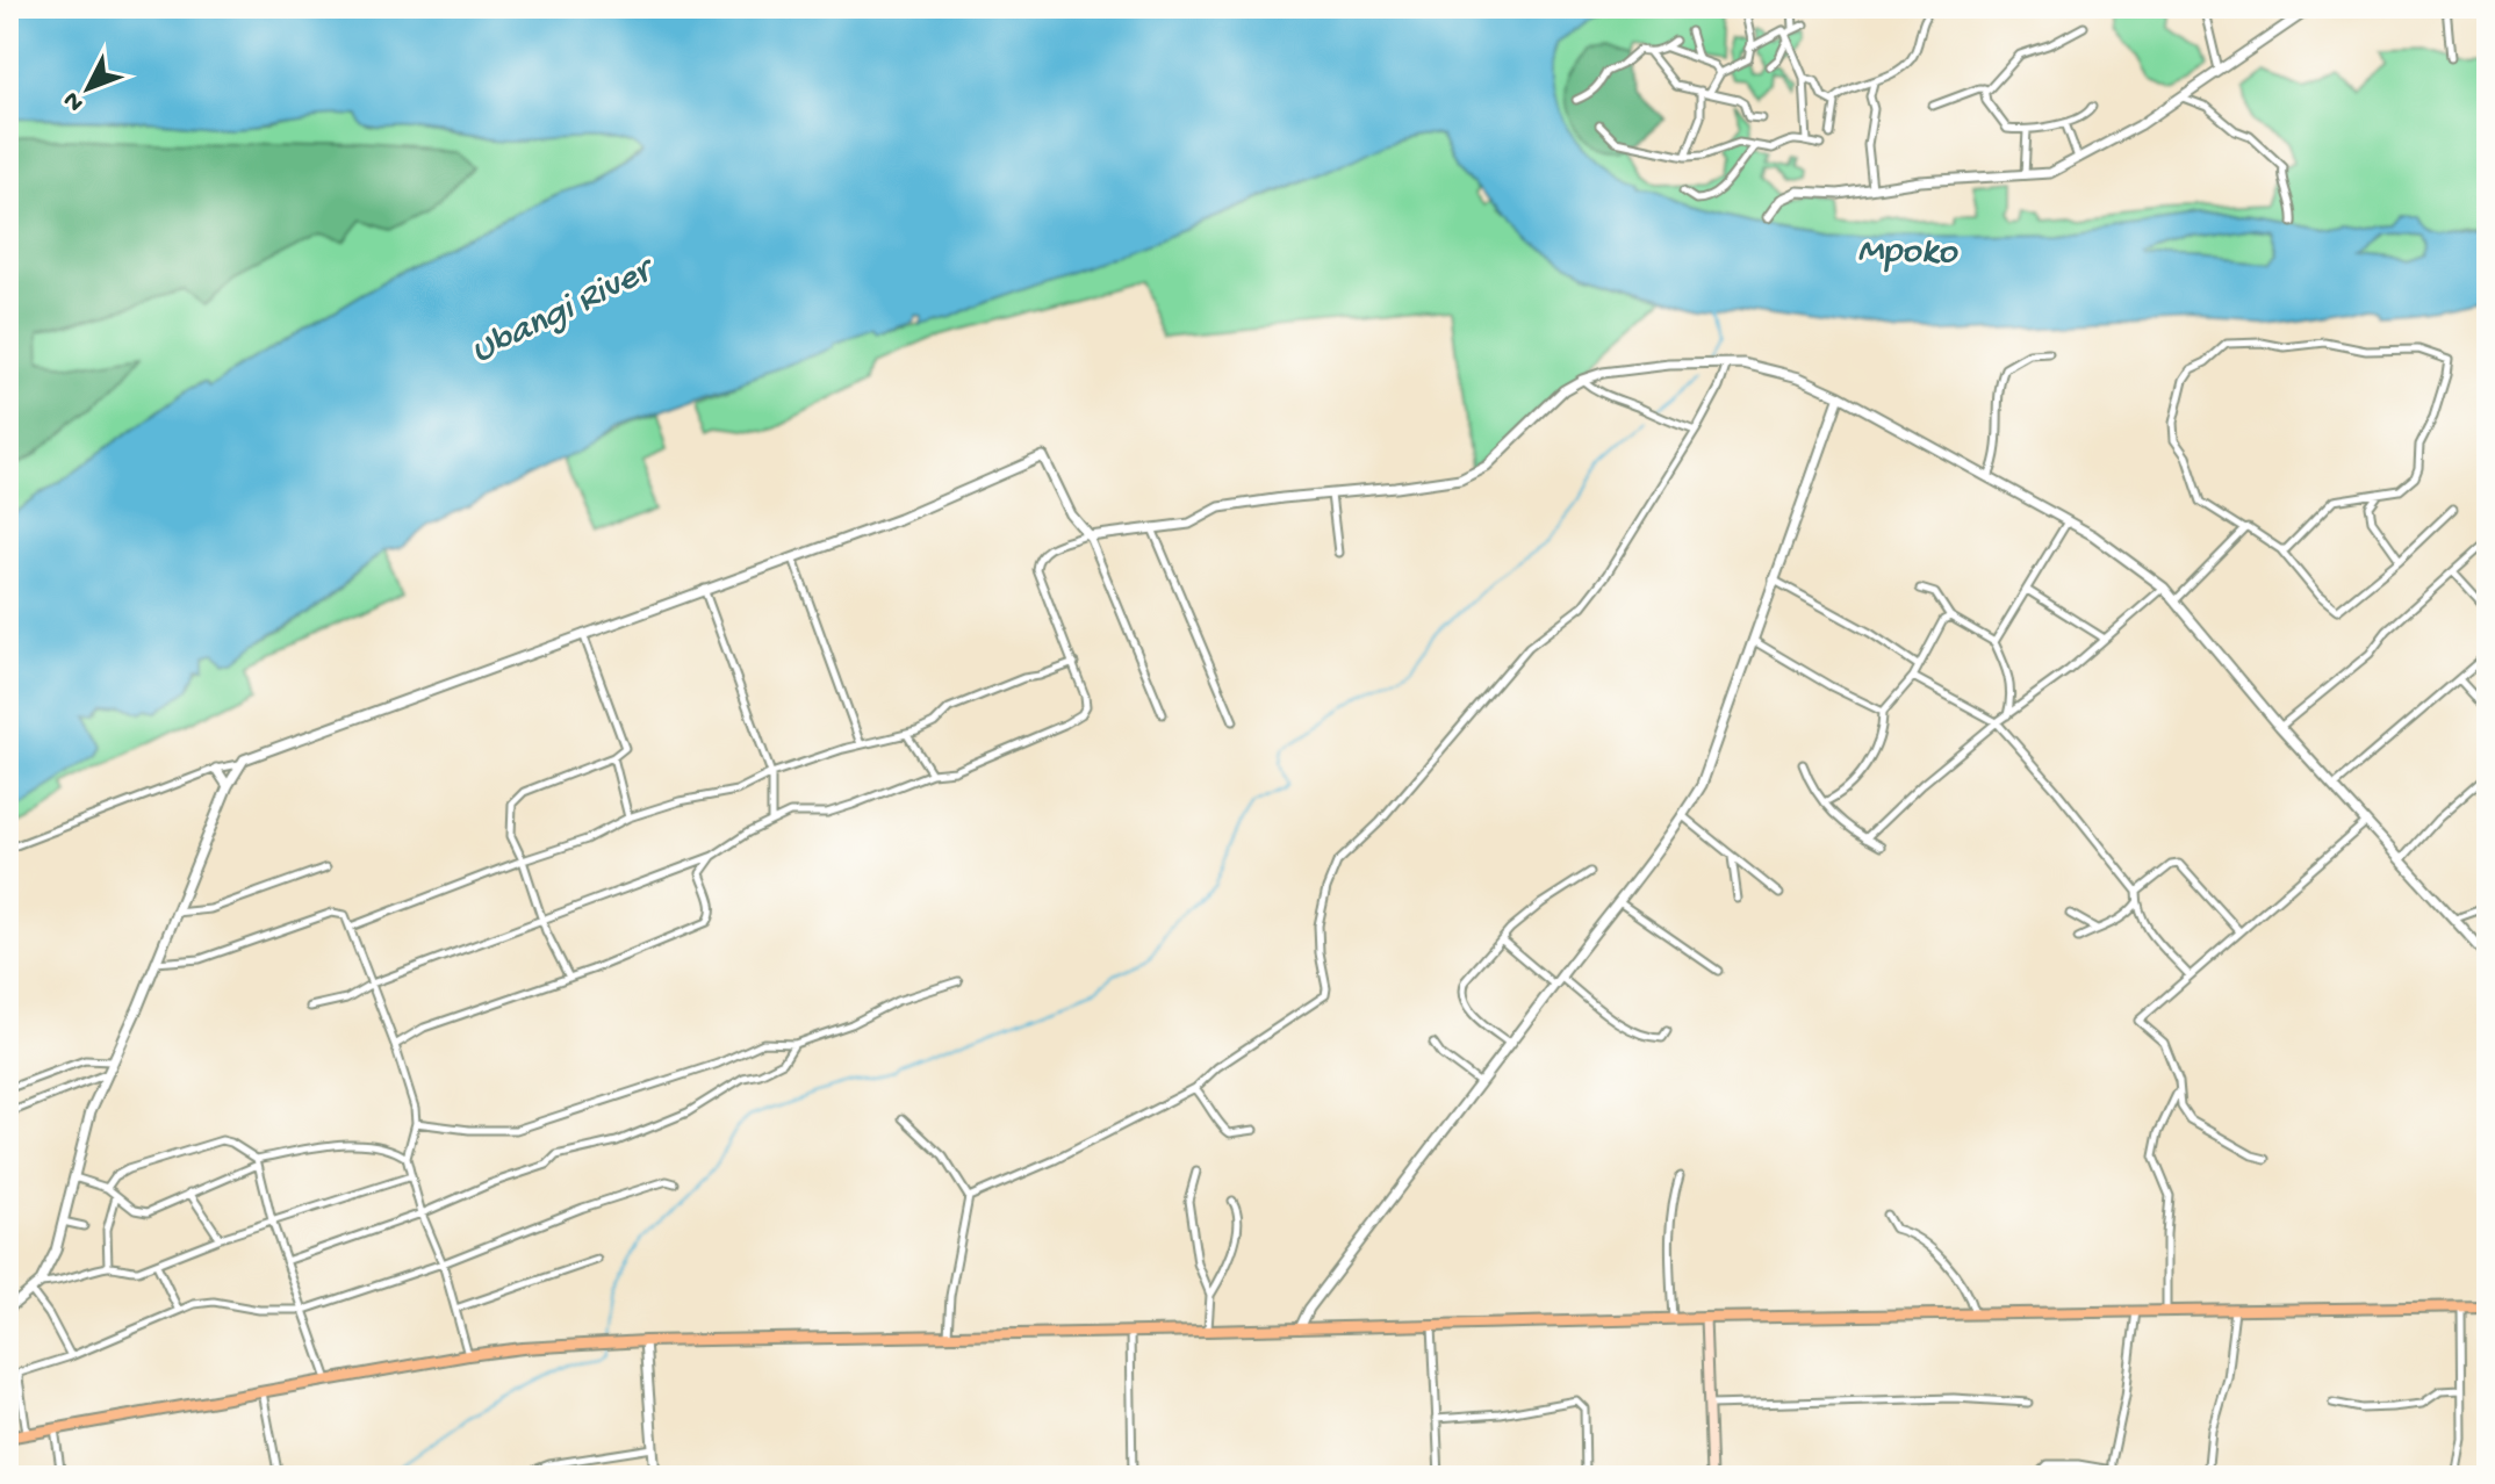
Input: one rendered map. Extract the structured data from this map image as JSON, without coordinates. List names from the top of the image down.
{
  "water": ["Mpoko", "Ubangi River"],
  "north": "bottom left"
}
